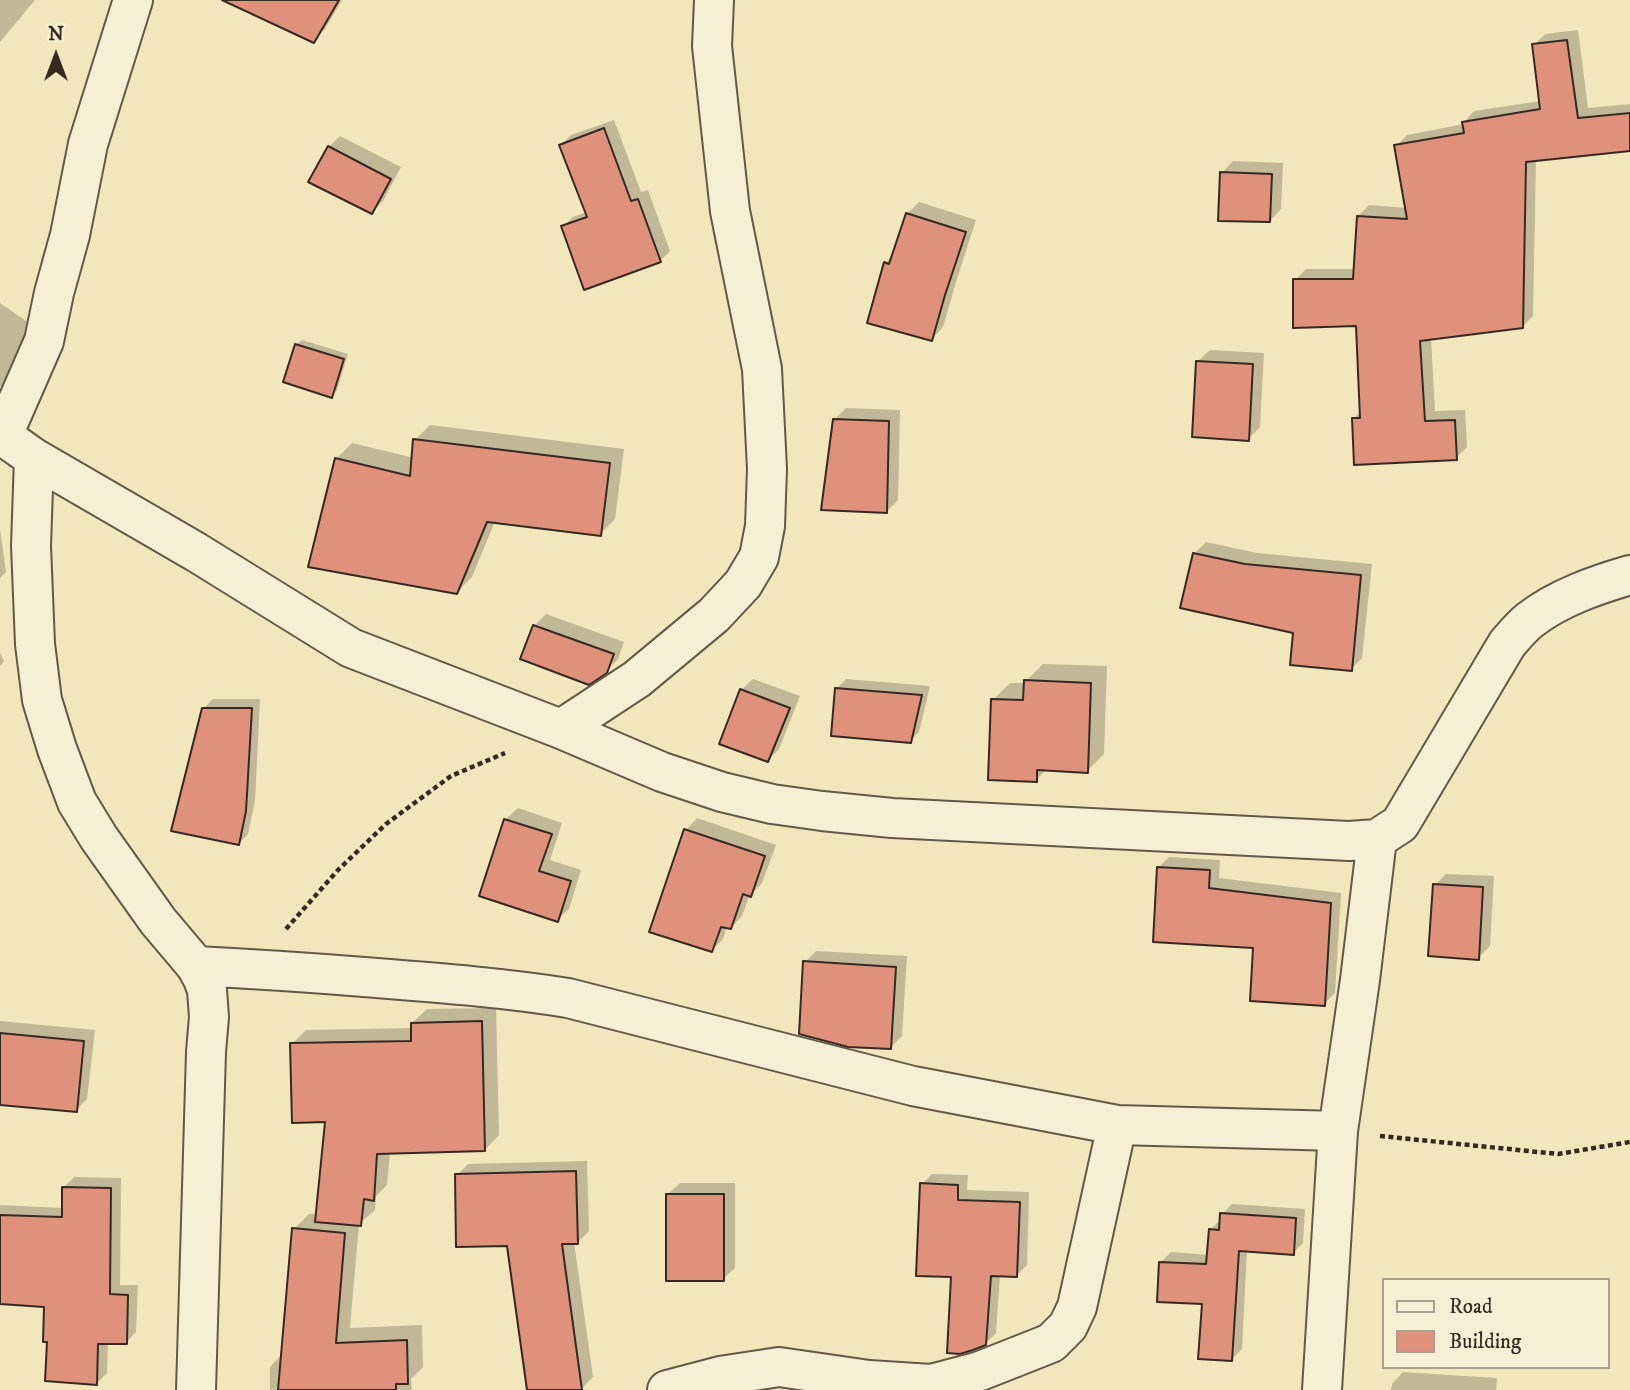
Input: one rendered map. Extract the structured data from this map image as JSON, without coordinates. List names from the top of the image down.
{
  "legend": ["Road", "Building"],
  "north": "top"
}
